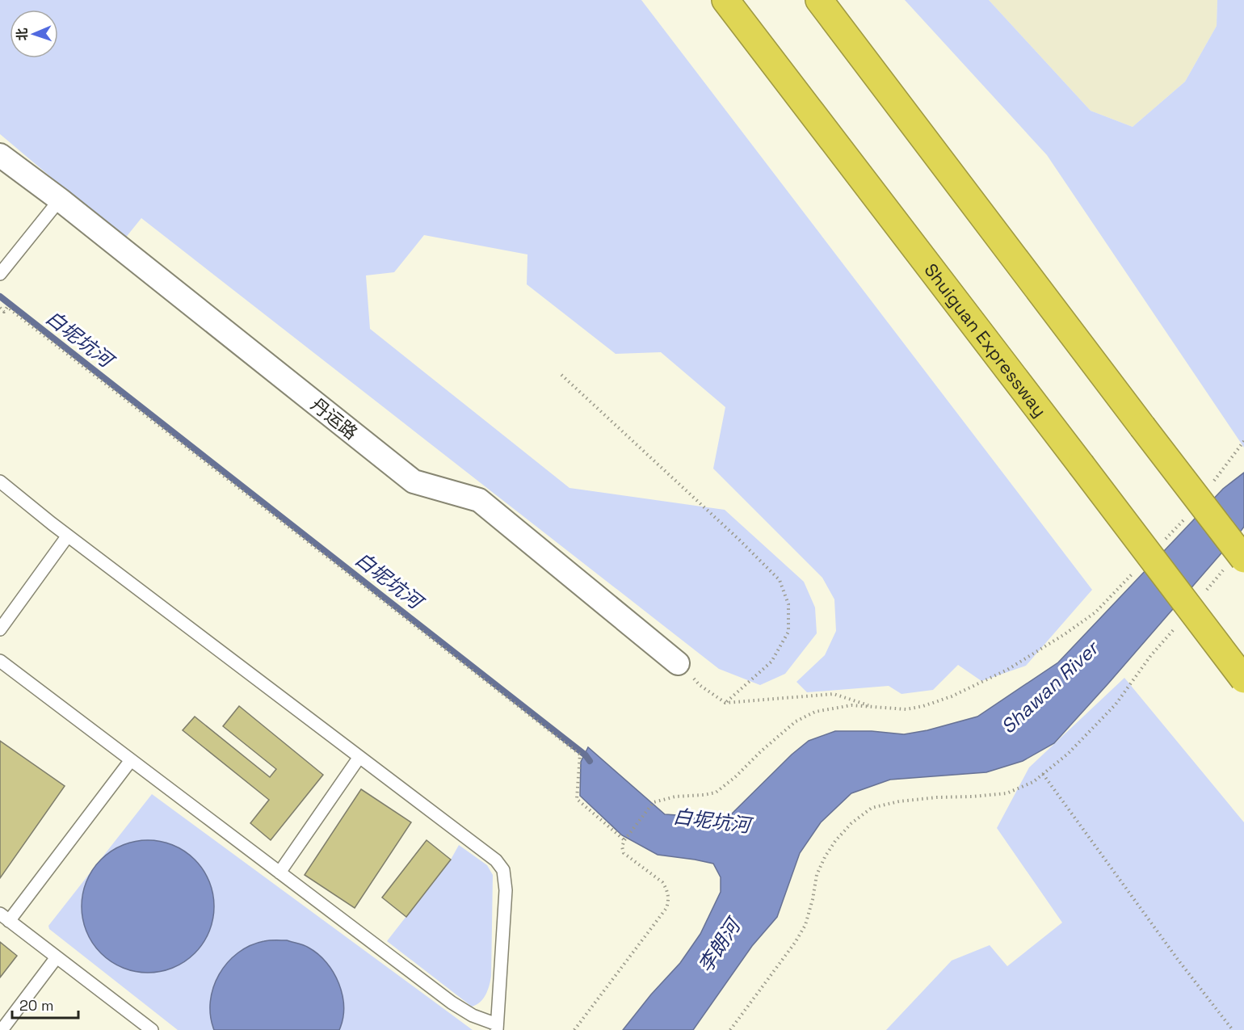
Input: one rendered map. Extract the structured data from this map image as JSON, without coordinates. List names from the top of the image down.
{
  "streets": {
    "highway": ["Shuiguan Expressway"],
    "street": ["丹运路"]
  },
  "water": ["白坭坑河", "Shawan River", "李朗河"],
  "scale_bar": "20 m",
  "north": "left"
}
